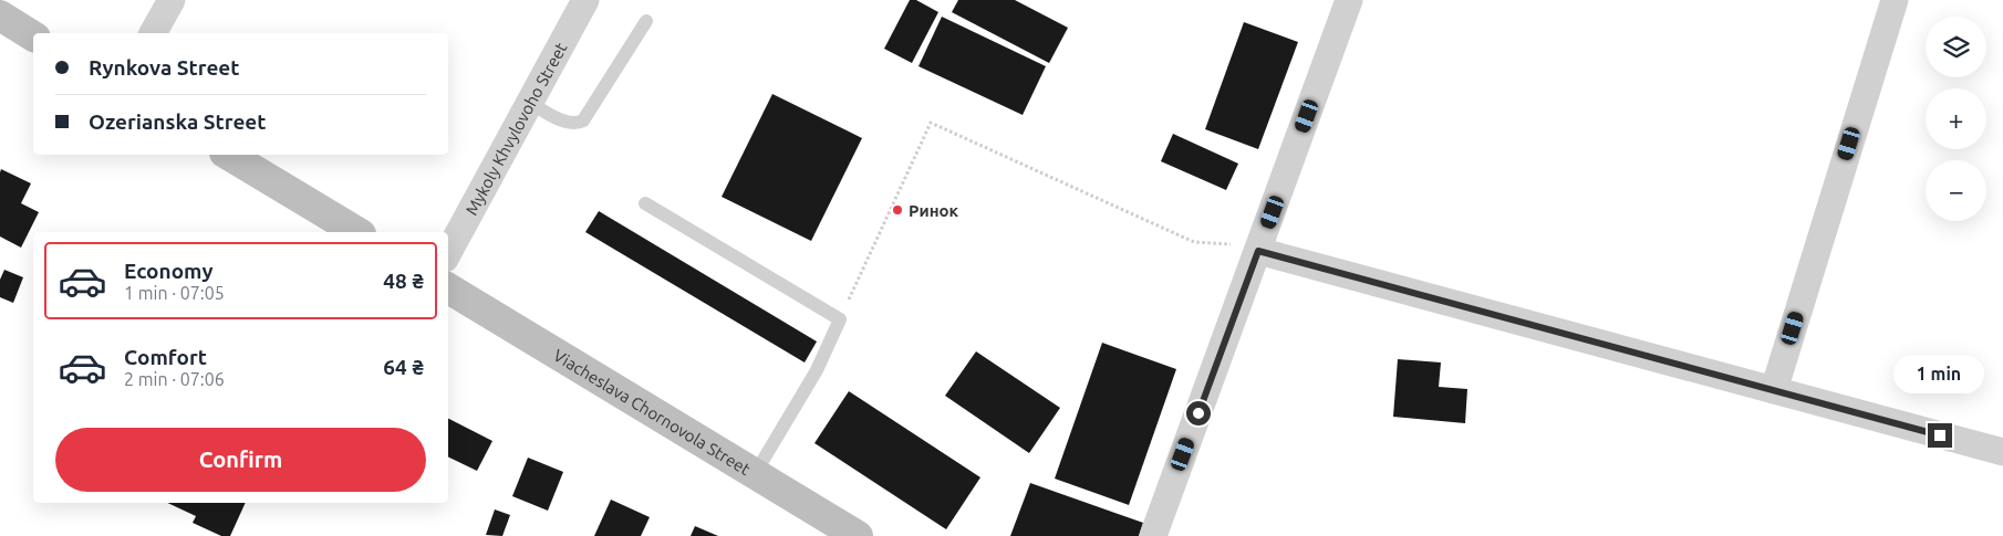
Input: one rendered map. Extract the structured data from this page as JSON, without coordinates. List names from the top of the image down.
{
  "streets": {
    "street": ["Mykoly Khvylovoho Street", "Viacheslava Chornovola Street"]
  },
  "places": ["Ринок"],
  "page": {
    "map_buttons": ["+", "−"],
    "banner": ["Rynkova Street", "Ozerianska Street"],
    "list": [
      {
        "name": "Economy",
        "note": "1 min · 07:05",
        "value": "48 ₴"
      },
      {
        "name": "Comfort",
        "note": "2 min · 07:06",
        "value": "64 ₴"
      }
    ],
    "bubble": "1 min",
    "buttons": "Confirm"
  }
}
